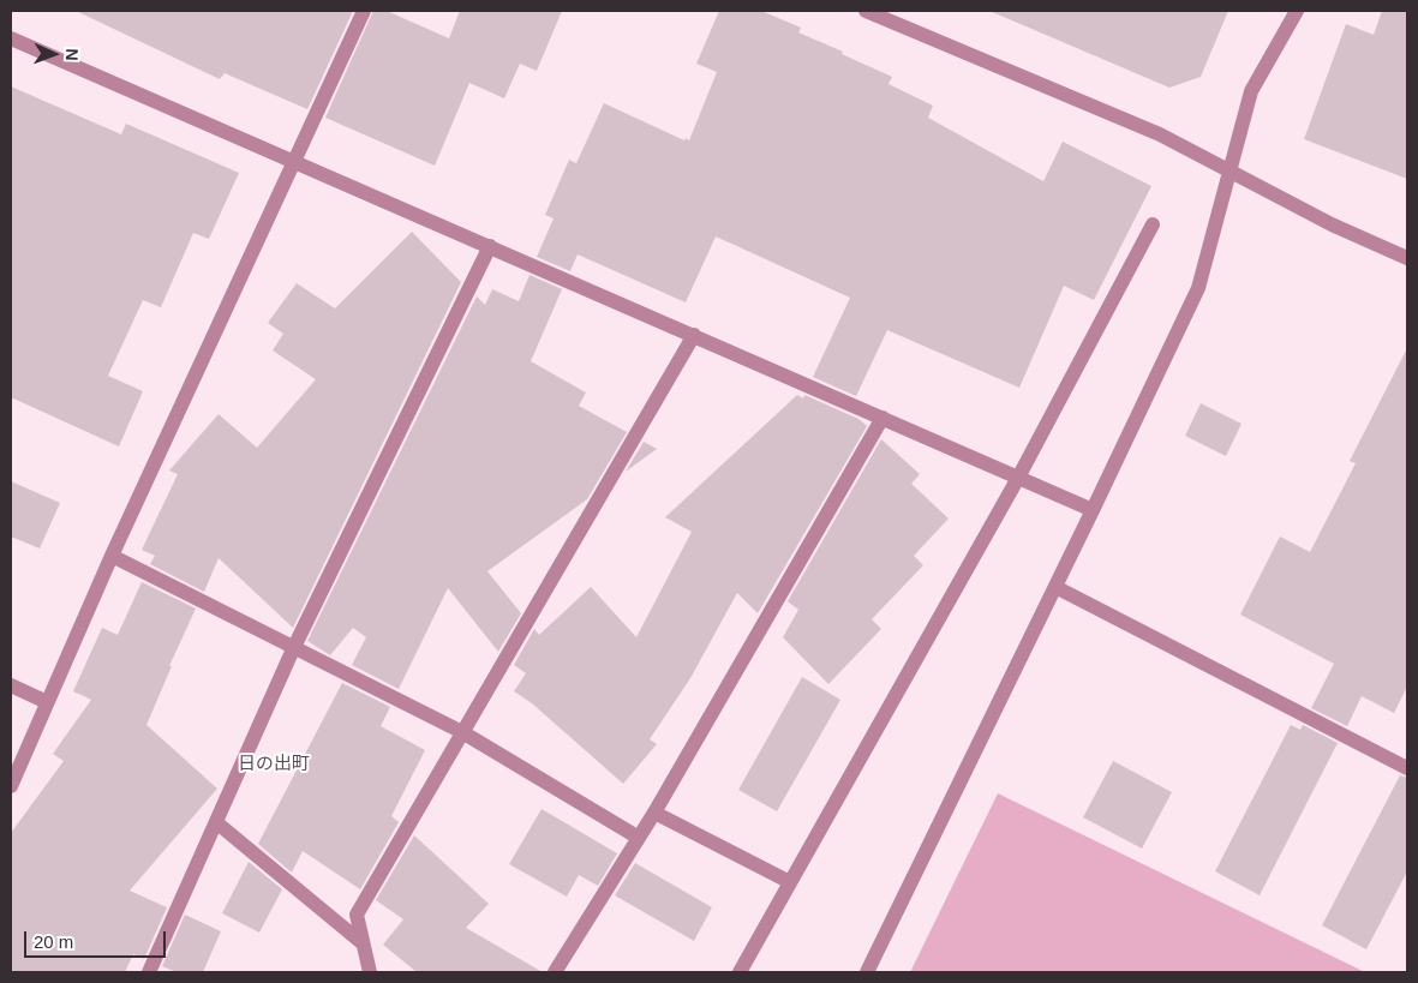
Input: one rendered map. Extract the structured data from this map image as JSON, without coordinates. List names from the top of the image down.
{
  "districts": ["日の出町"],
  "scale_bar": "20 m",
  "north": "right"
}
